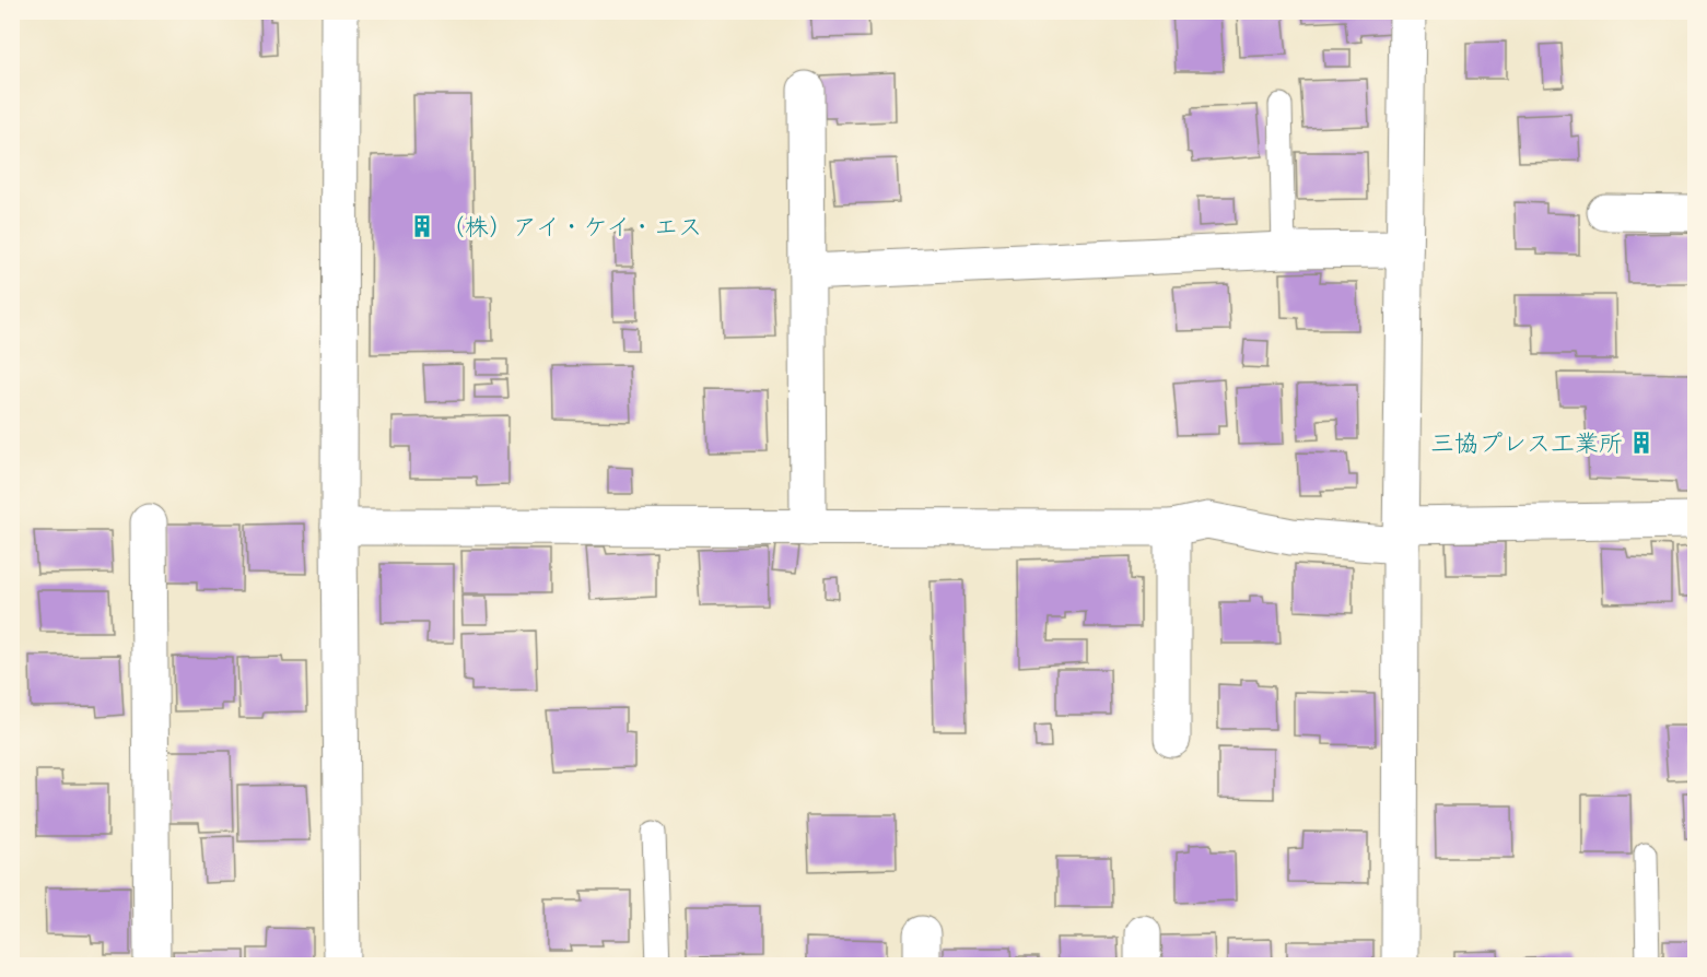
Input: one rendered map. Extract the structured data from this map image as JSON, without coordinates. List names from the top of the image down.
{
  "places": {
    "building": ["（株）アイ・ケイ・エス", "三協プレス工業所"]
  }
}
